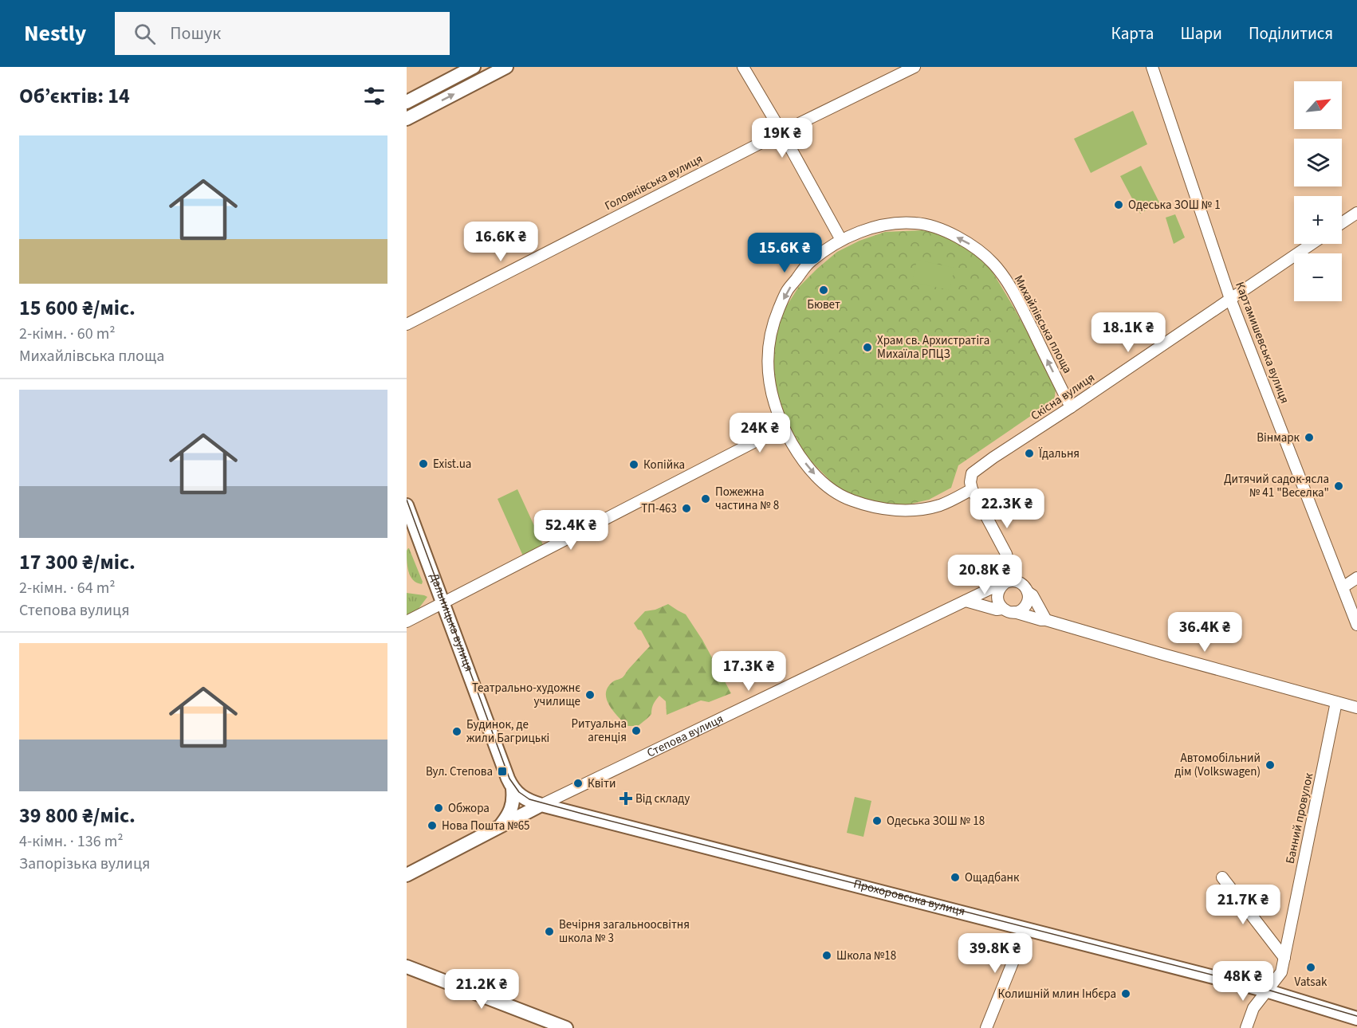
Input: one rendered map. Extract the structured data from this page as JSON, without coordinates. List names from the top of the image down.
{
  "streets": {
    "main road": ["Дальницька вулиця", "Степова вулиця", "Прохоровська вулиця"],
    "street": [
      "Головківська вулиця",
      "Михайлівська площа",
      "Картамишевська вулиця",
      "Cкісна вулиця",
      "Банний провулок"
    ]
  },
  "crossings": [
    ["Михайлівська площа", "Cкісна вулиця"],
    ["Картамишевська вулиця", "Cкісна вулиця"],
    ["Степова вулиця", "Прохоровська вулиця"],
    ["Банний провулок", "Прохоровська вулиця"]
  ],
  "places": {
    "other": [
      "Одеська ЗОШ № 1",
      "Бювет",
      "Храм св. Архистратіга Михаїла РПЦЗ",
      "Вінмарк",
      "Їдальня",
      "Exist.ua",
      "Копійка",
      "Дитячий садок-ясла № 41 \"Веселка\"",
      "Пожежна частина № 8",
      "ТП-463",
      "Театрально-художнє училище",
      "Ритуальна агенція",
      "Будинок, де жили Багрицькі",
      "Автомобільний дім (Volkswagen)",
      "Квіти",
      "Обжора",
      "Одеська ЗОШ № 18",
      "Нова Пошта №65",
      "Ощадбанк",
      "Вечірня загальноосвітня школа № 3",
      "Школа №18",
      "Vatsak",
      "Колишній млин Інбєра"
    ],
    "transit": ["Вул. Степова"],
    "health": ["Від складу"]
  },
  "north": "top right",
  "page": {
    "header": "Nestly",
    "search": "Пошук",
    "nav": ["Карта", "Шари", "Поділитися"],
    "heading": "Об’єктів: 14",
    "map_buttons": ["+", "−"],
    "price": [
      "19K ₴",
      "16.6K ₴",
      "15.6K ₴",
      "18.1K ₴",
      "24K ₴",
      "22.3K ₴",
      "52.4K ₴",
      "20.8K ₴",
      "36.4K ₴",
      "17.3K ₴",
      "21.7K ₴",
      "39.8K ₴",
      "48K ₴",
      "21.2K ₴"
    ],
    "list": [
      {
        "name": "15 600 ₴/міс.",
        "note": "2-кімн. · 60 m² · Михайлівська площа"
      },
      {
        "name": "17 300 ₴/міс.",
        "note": "2-кімн. · 64 m² · Степова вулиця"
      },
      {
        "name": "39 800 ₴/міс.",
        "note": "4-кімн. · 136 m² · Запорізька вулиця"
      }
    ]
  }
}
